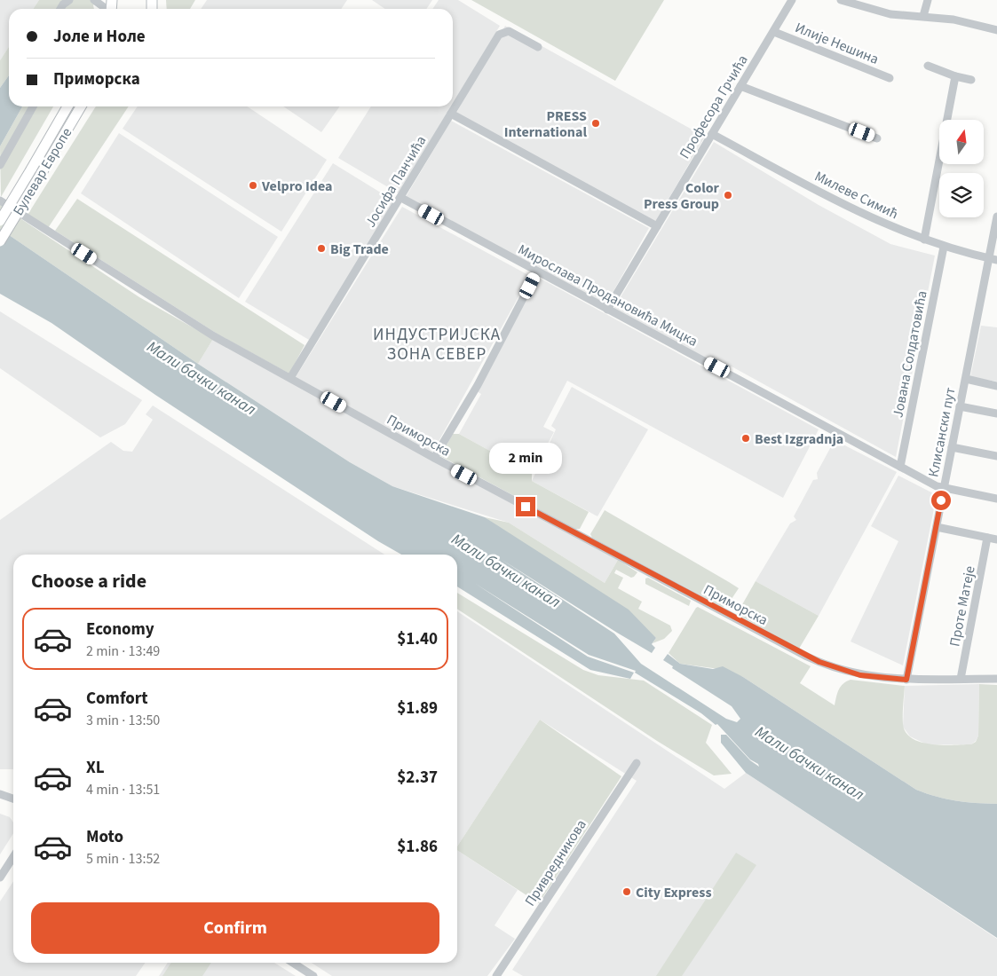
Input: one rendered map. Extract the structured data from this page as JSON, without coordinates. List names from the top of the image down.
{
  "streets": {
    "main road": ["Булевар Европе"],
    "street": [
      "Илије Нешина",
      "Професора Грчића",
      "Јосифа Панчића",
      "Милеве Симић",
      "Мирослава Продановића Мицка",
      "Јована Солдатовића",
      "Клисански пут",
      "Приморска",
      "Проте Матеје",
      "Привредникова"
    ]
  },
  "crossings": [
    ["Илије Нешина", "Професора Грчића"],
    ["Професора Грчића", "Милеве Симић"],
    ["Професора Грчића", "Мирослава Продановића Мицка"],
    ["Јосифа Панчића", "Мирослава Продановића Мицка"],
    ["Јосифа Панчића", "Приморска"],
    ["Милеве Симић", "Јована Солдатовића"],
    ["Милеве Симић", "Клисански пут"],
    ["Мирослава Продановића Мицка", "Јована Солдатовића"],
    ["Мирослава Продановића Мицка", "Клисански пут"],
    ["Клисански пут", "Приморска"],
    ["Приморска", "Проте Матеје"]
  ],
  "districts": ["ИНДУСТРИЈСКА ЗОНА СЕВЕР"],
  "water": ["Мали бачки канал"],
  "places": [
    "PRESS International",
    "Velpro Idea",
    "Color Press Group",
    "Big Trade",
    "Best Izgradnja",
    "City Express"
  ],
  "north": "top",
  "page": {
    "banner": ["Јоле и Ноле", "Приморска"],
    "bubble": "2 min",
    "heading": "Choose a ride",
    "list": [
      {
        "name": "Economy",
        "note": "2 min · 13:49",
        "value": "$1.40"
      },
      {
        "name": "Comfort",
        "note": "3 min · 13:50",
        "value": "$1.89"
      },
      {
        "name": "XL",
        "note": "4 min · 13:51",
        "value": "$2.37"
      },
      {
        "name": "Moto",
        "note": "5 min · 13:52",
        "value": "$1.86"
      }
    ],
    "buttons": "Confirm"
  }
}
